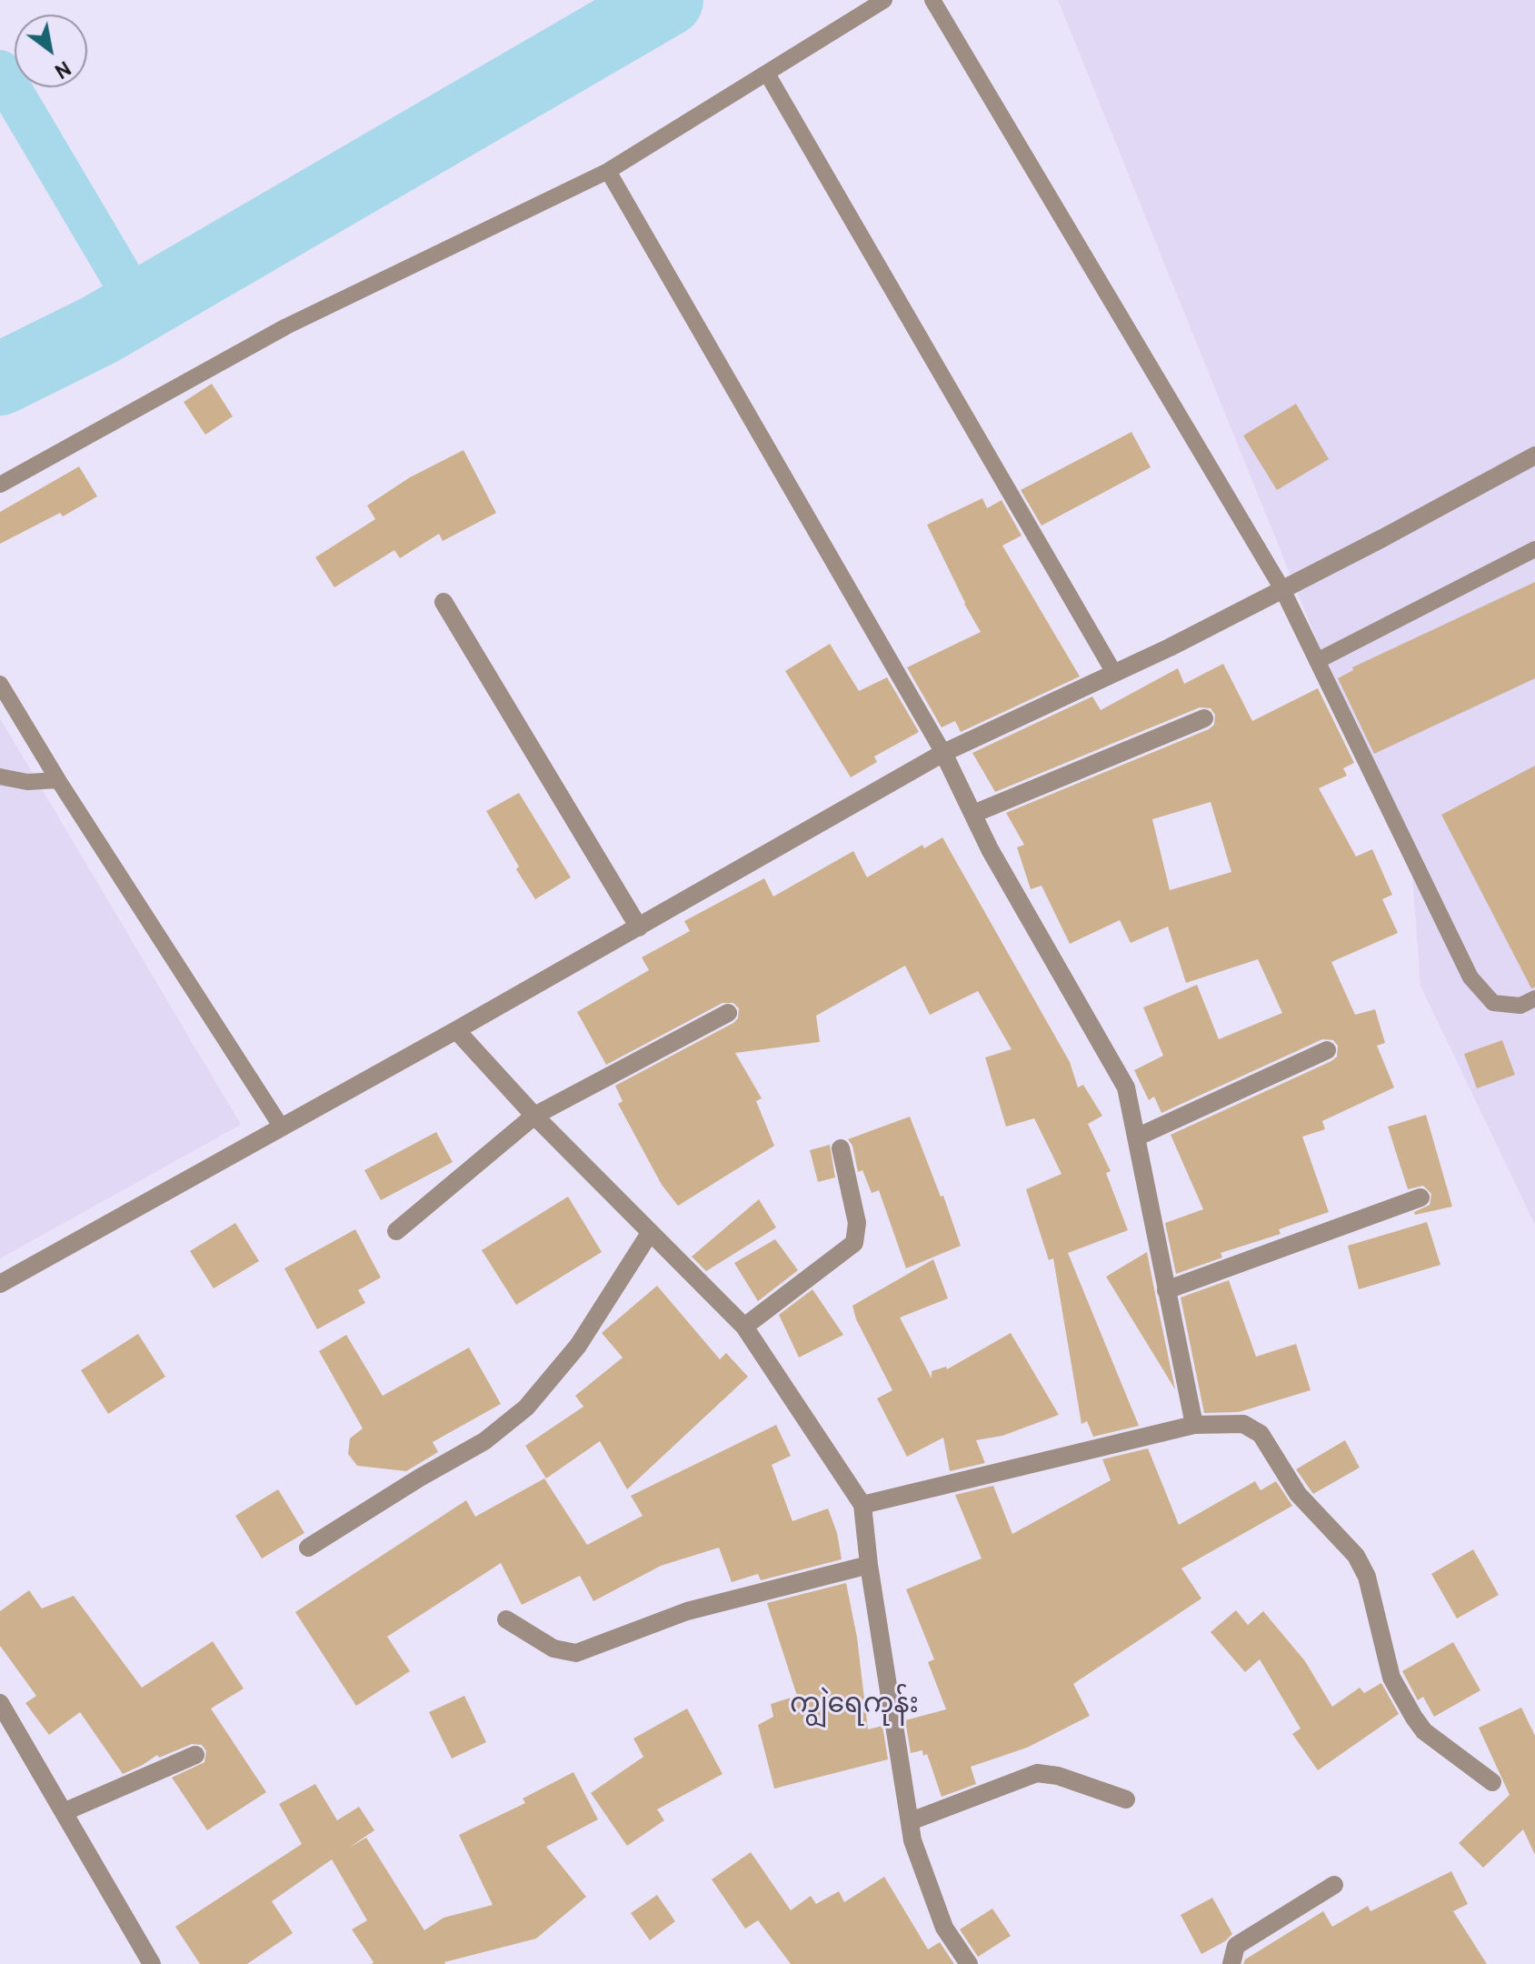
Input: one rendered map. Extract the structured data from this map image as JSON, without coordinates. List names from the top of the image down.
{
  "districts": ["ကျွဲရေကုန်း"],
  "north": "bottom right"
}
